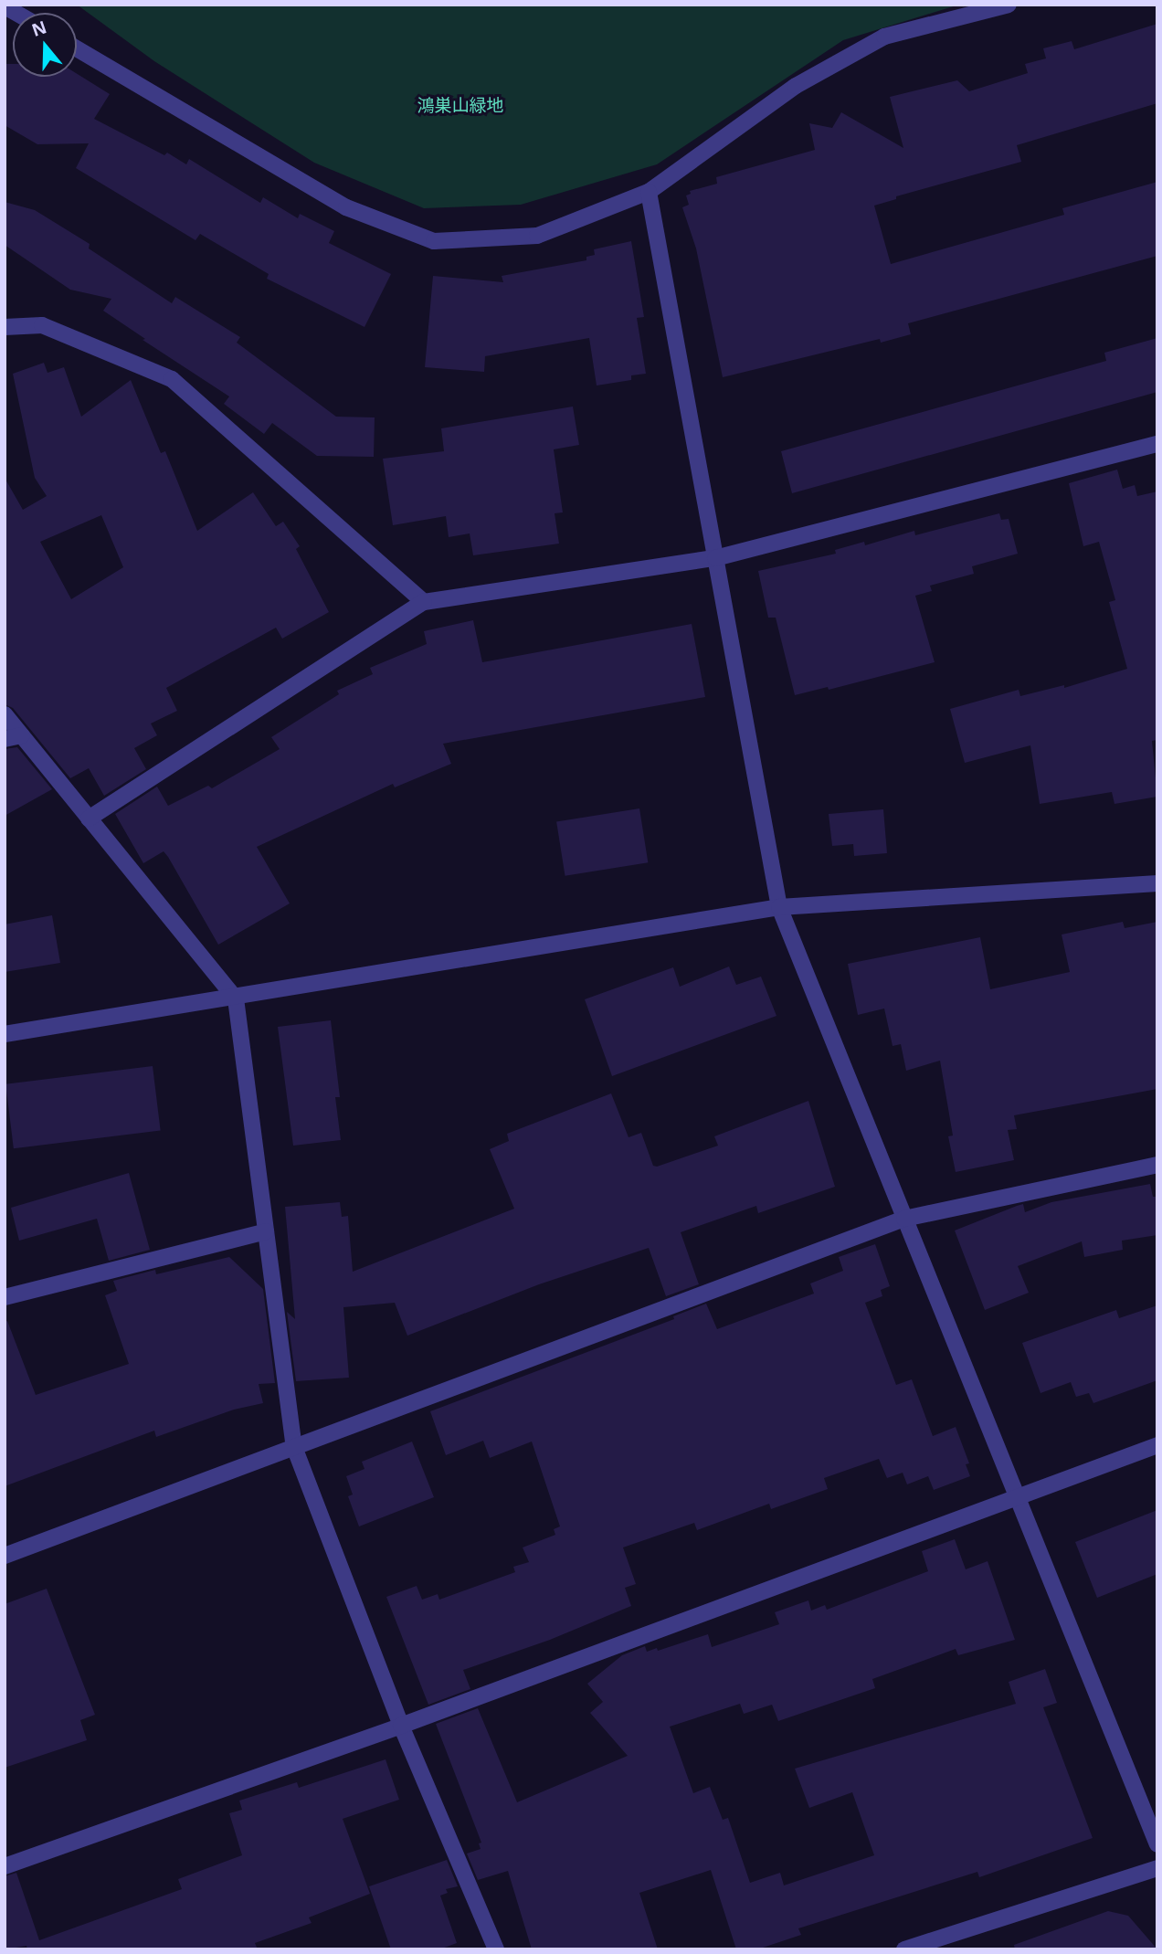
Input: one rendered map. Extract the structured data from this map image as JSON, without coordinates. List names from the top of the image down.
{
  "parks": ["鴻巣山緑地"],
  "north": "top"
}
